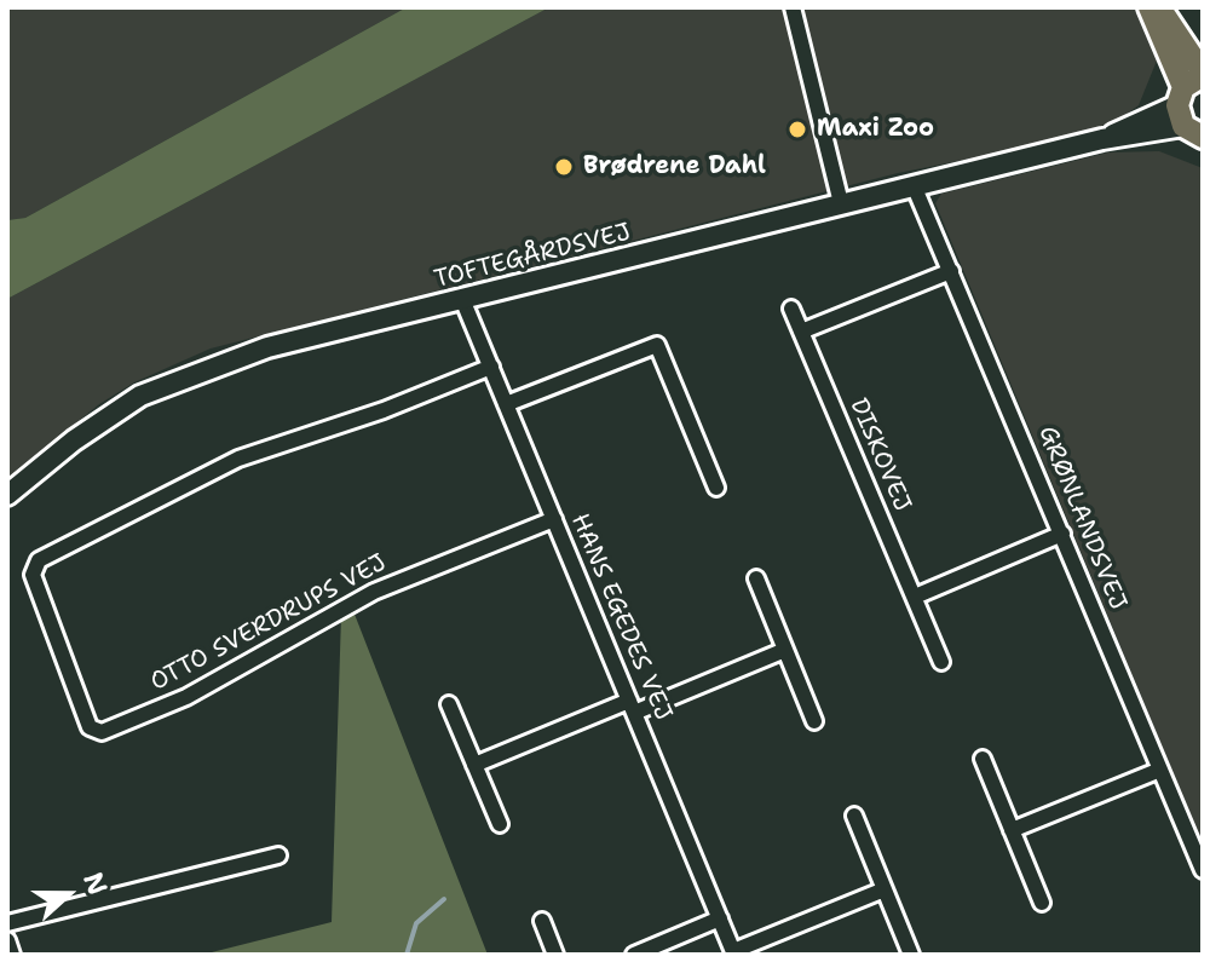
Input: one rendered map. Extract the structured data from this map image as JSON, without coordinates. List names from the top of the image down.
{
  "streets": {
    "street": [
      "TOFTEGÅRDSVEJ",
      "DISKOVEJ",
      "GRØNLANDSVEJ",
      "HANS EGEDES VEJ",
      "OTTO SVERDRUPS VEJ"
    ]
  },
  "crossings": [
    ["TOFTEGÅRDSVEJ", "GRØNLANDSVEJ"],
    ["TOFTEGÅRDSVEJ", "HANS EGEDES VEJ"],
    ["HANS EGEDES VEJ", "OTTO SVERDRUPS VEJ"]
  ],
  "places": ["Maxi Zoo", "Brødrene Dahl"],
  "north": "right"
}
